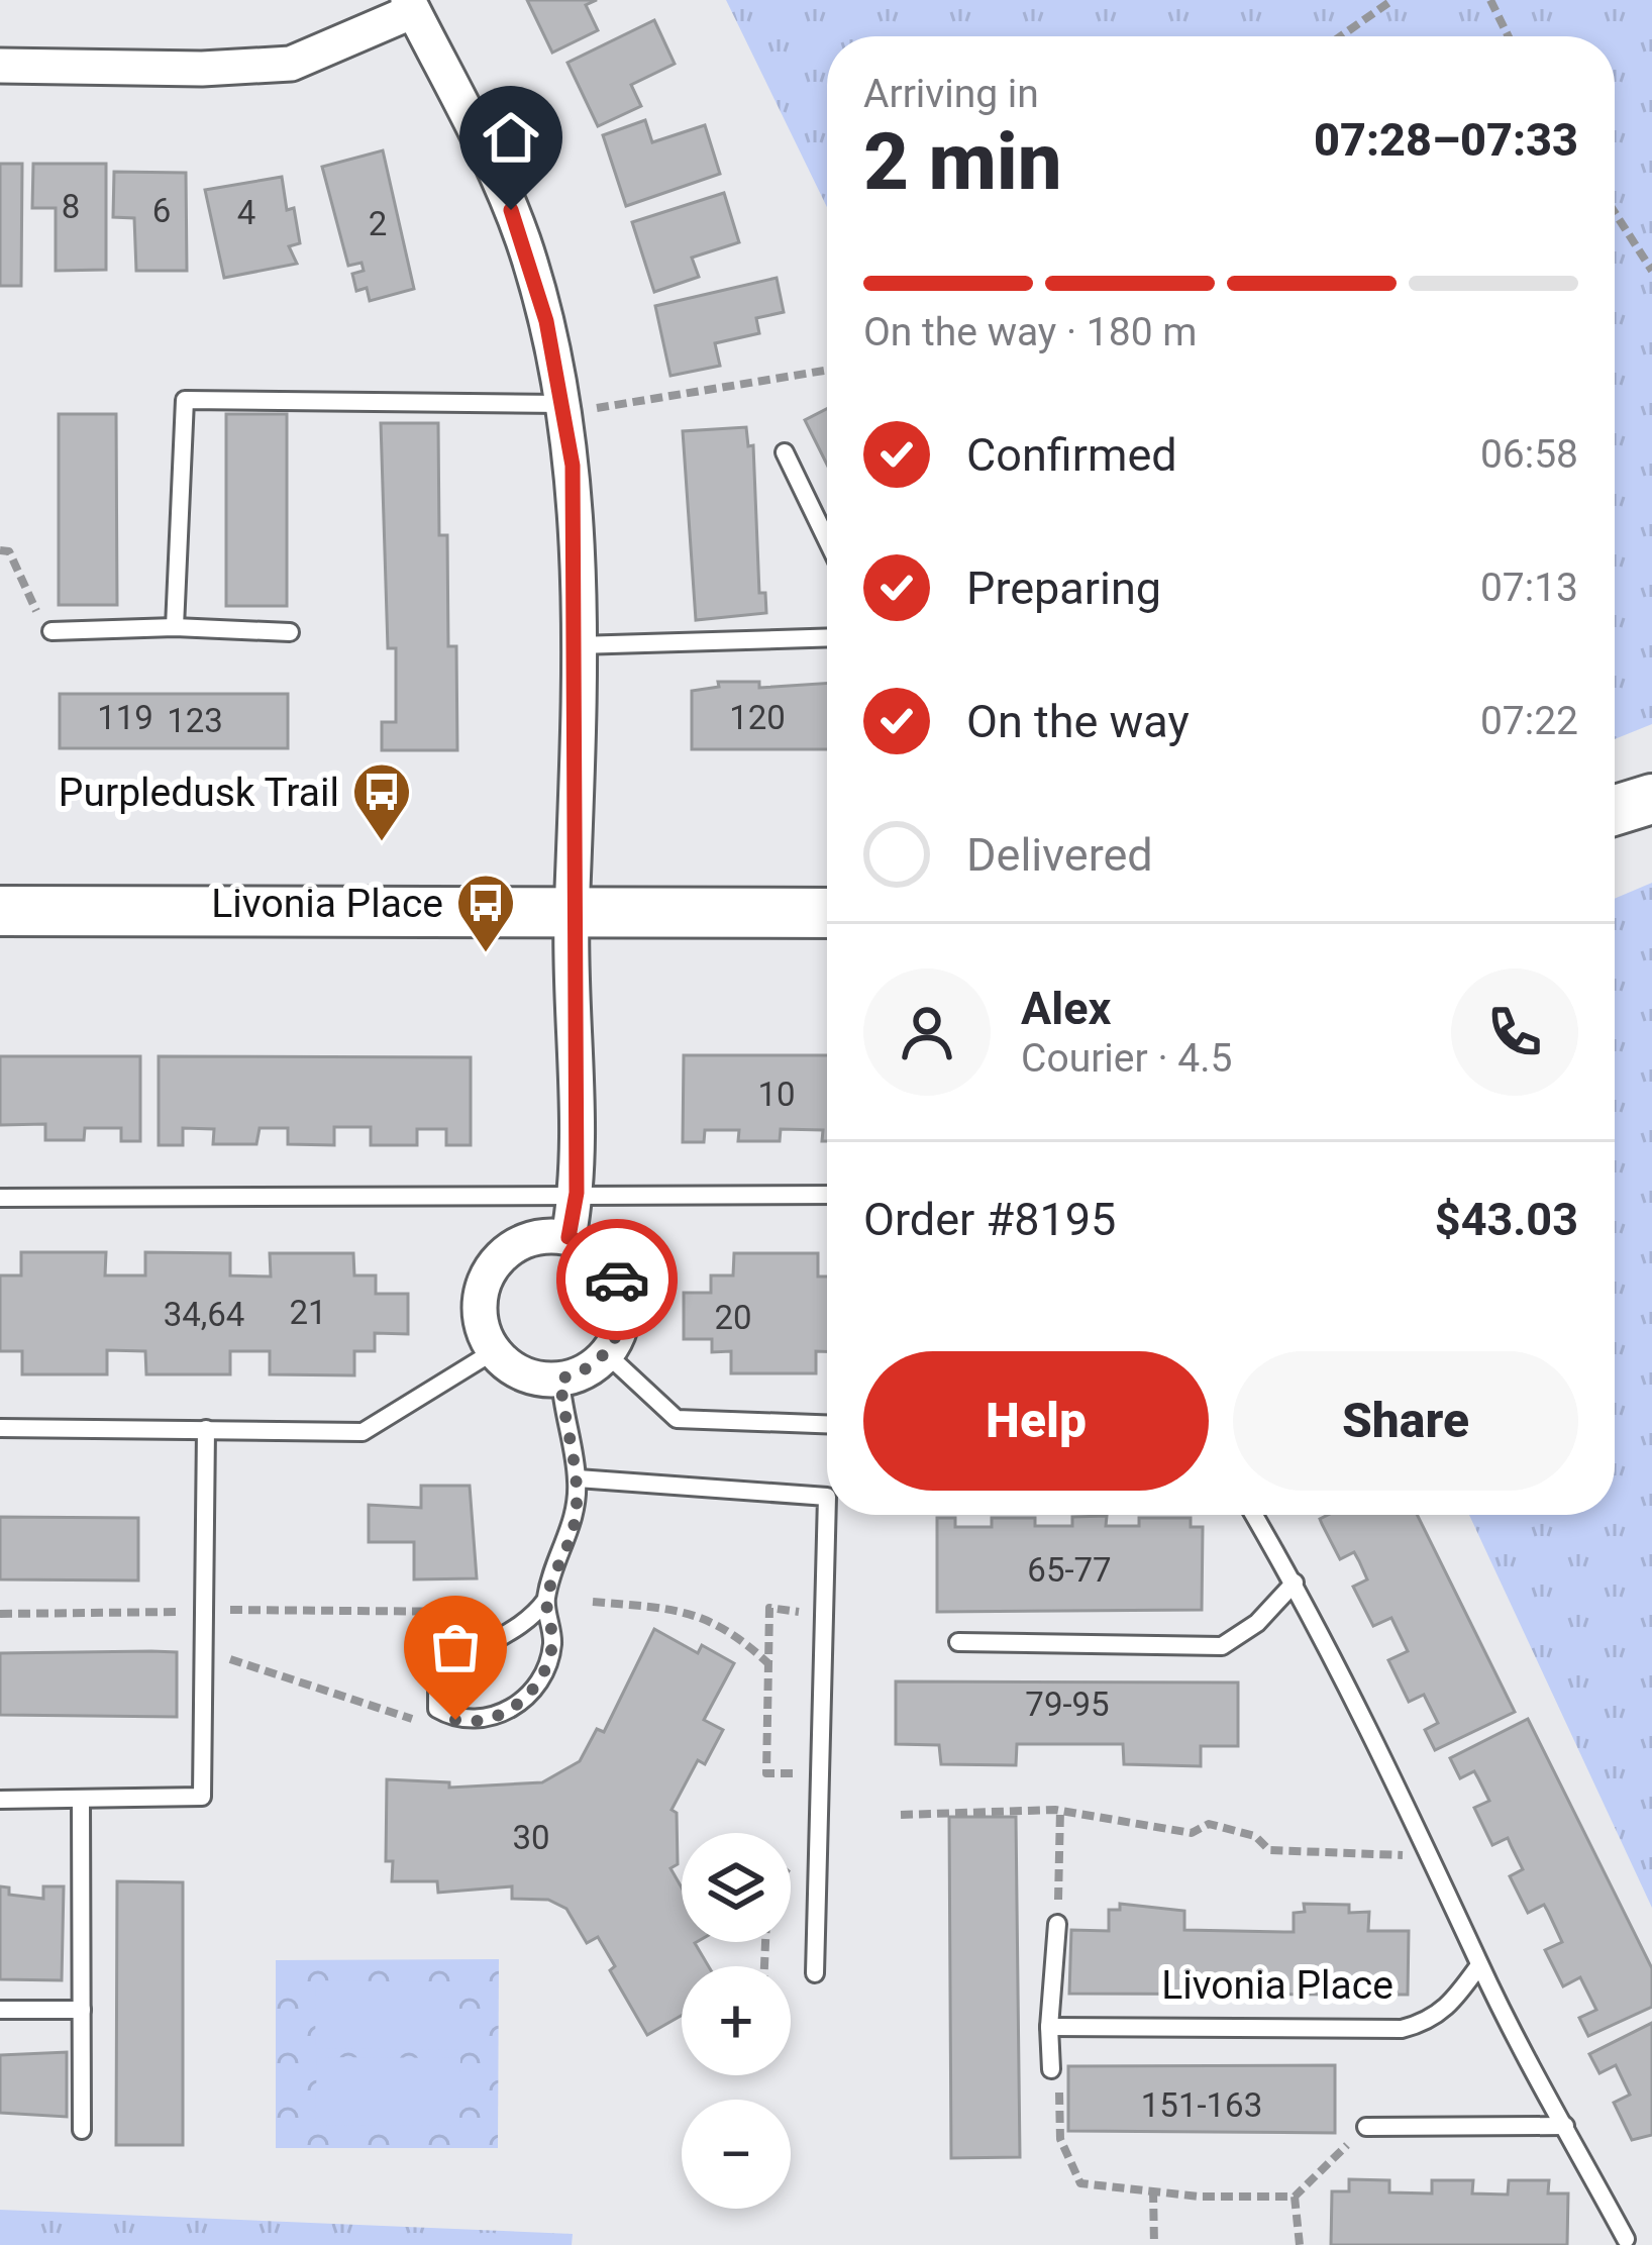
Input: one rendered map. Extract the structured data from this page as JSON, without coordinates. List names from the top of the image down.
{
  "streets": {
    "lane": ["Livonia Place"]
  },
  "places": {
    "bus stop": ["Purpledusk Trail", "Livonia Place"]
  },
  "house_numbers": [
    "8",
    "6",
    "4",
    "2",
    "119",
    "120",
    "123",
    "10",
    "21",
    "34,64",
    "20",
    "65-77",
    "79-95",
    "30",
    "151-163"
  ],
  "page": {
    "heading": ["2 min", "Arriving in", "07:28–07:33"],
    "panel": [
      "Alex",
      "Courier · 4.5",
      "Order #8195",
      "$43.03"
    ],
    "bar": "On the way · 180 m",
    "list": [
      ["Confirmed", "06:58"],
      ["Preparing", "07:13"],
      ["On the way", "07:22"],
      "Delivered"
    ],
    "buttons": ["Help", "Share"],
    "map_buttons": ["+", "−"]
  }
}
